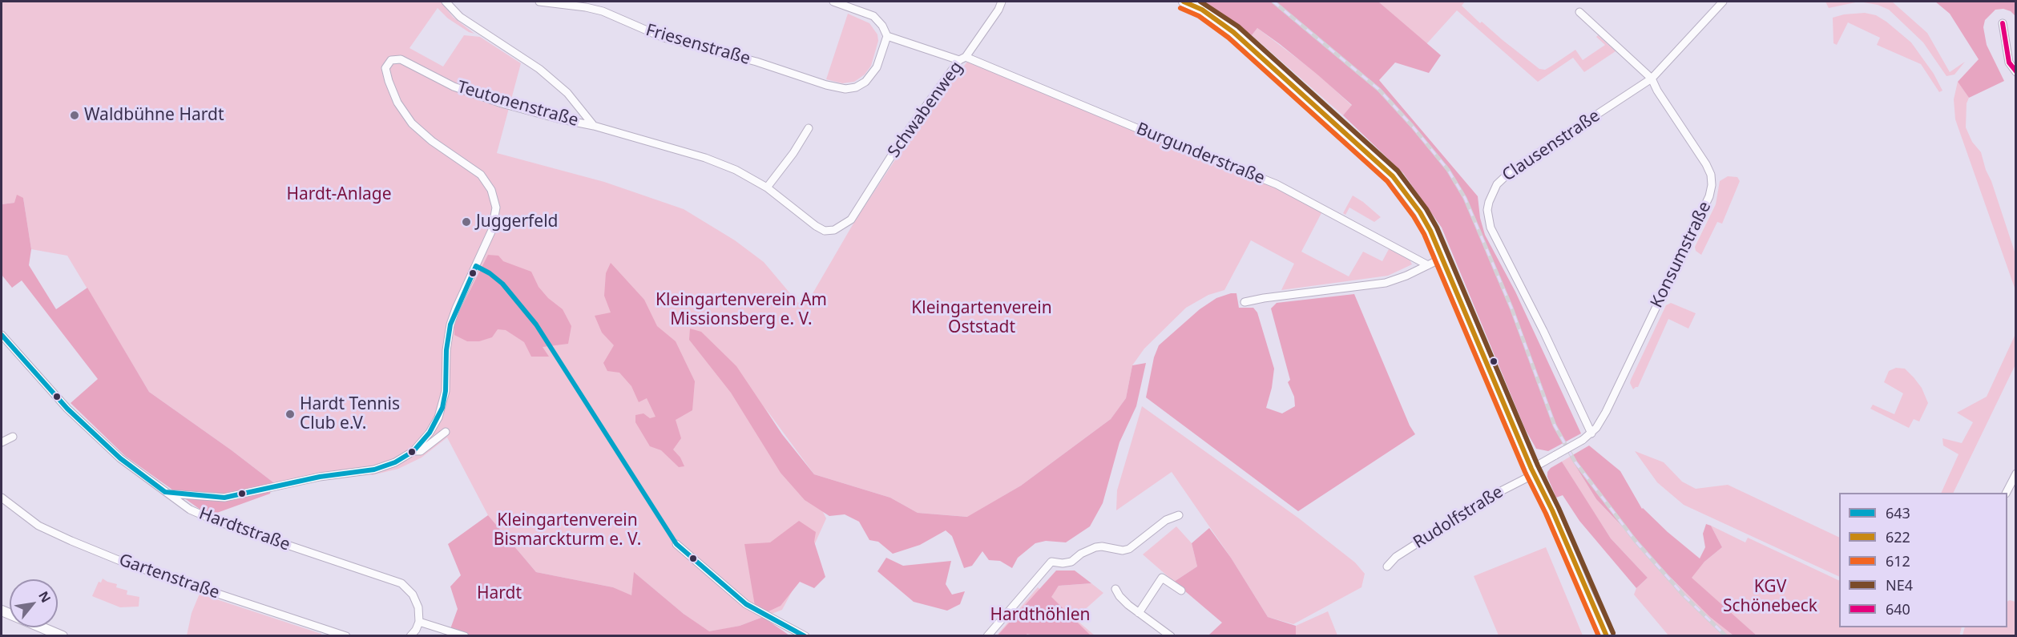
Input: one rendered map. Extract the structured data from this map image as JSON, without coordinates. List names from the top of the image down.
{
  "streets": {
    "street": [
      "Friesenstraße",
      "Teutonenstraße",
      "Schwabenweg",
      "Clausenstraße",
      "Burgunderstraße",
      "Konsumstraße",
      "Rudolfstraße",
      "Hardtstraße",
      "Gartenstraße"
    ]
  },
  "crossings": [
    ["Friesenstraße", "Burgunderstraße"],
    ["Teutonenstraße", "Schwabenweg"],
    ["Schwabenweg", "Burgunderstraße"],
    ["Clausenstraße", "Konsumstraße"],
    ["Konsumstraße", "Rudolfstraße"]
  ],
  "parks": [
    "Hardt-Anlage",
    "Kleingartenverein Am Missionsberg e. V.",
    "Kleingartenverein Oststadt",
    "Kleingartenverein Bismarckturm e. V.",
    "KGV Schönebeck",
    "Hardt",
    "Hardthöhlen"
  ],
  "places": ["Waldbühne Hardt", "Juggerfeld", "Hardt Tennis Club e.V."],
  "lines": [
    "transit line 622",
    "transit line NE4",
    "transit line 612",
    "transit line 640",
    "transit line 643"
  ],
  "legend": [
    "643",
    "622",
    "612",
    "NE4",
    "640"
  ],
  "north": "top right"
}
